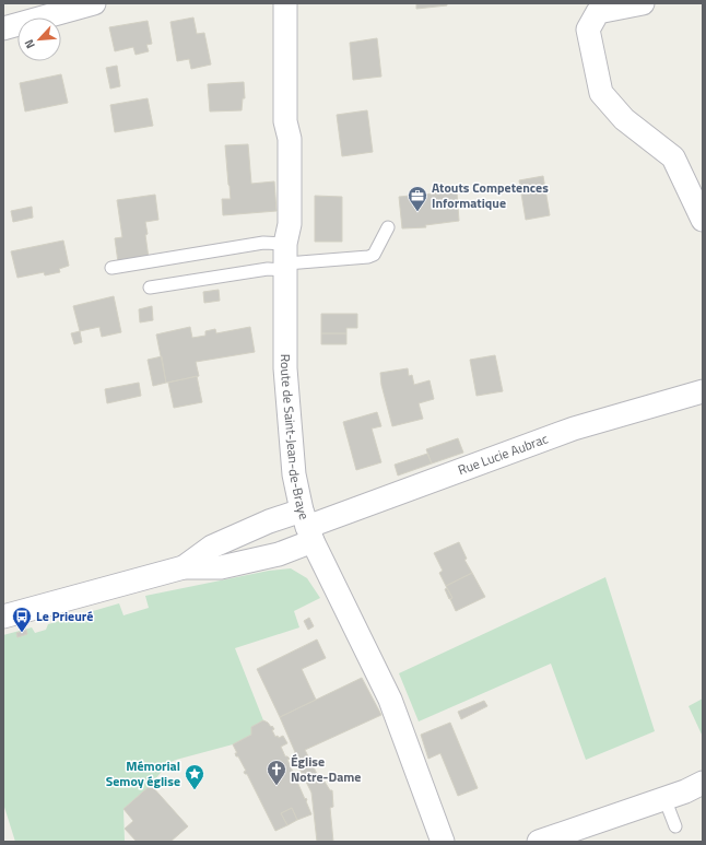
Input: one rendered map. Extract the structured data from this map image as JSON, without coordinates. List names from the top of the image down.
{
  "streets": {
    "street": ["Route de Saint-Jean-de-Braye", "Rue Lucie Aubrac"]
  },
  "crossings": [
    ["Route de Saint-Jean-de-Braye", "Rue Lucie Aubrac"]
  ],
  "places": {
    "office": ["Atouts Competences Informatique"],
    "bus stop": ["Le Prieuré"],
    "church": ["Église Notre-Dame"],
    "place": ["Mémorial Semoy église"]
  },
  "north": "bottom left"
}
